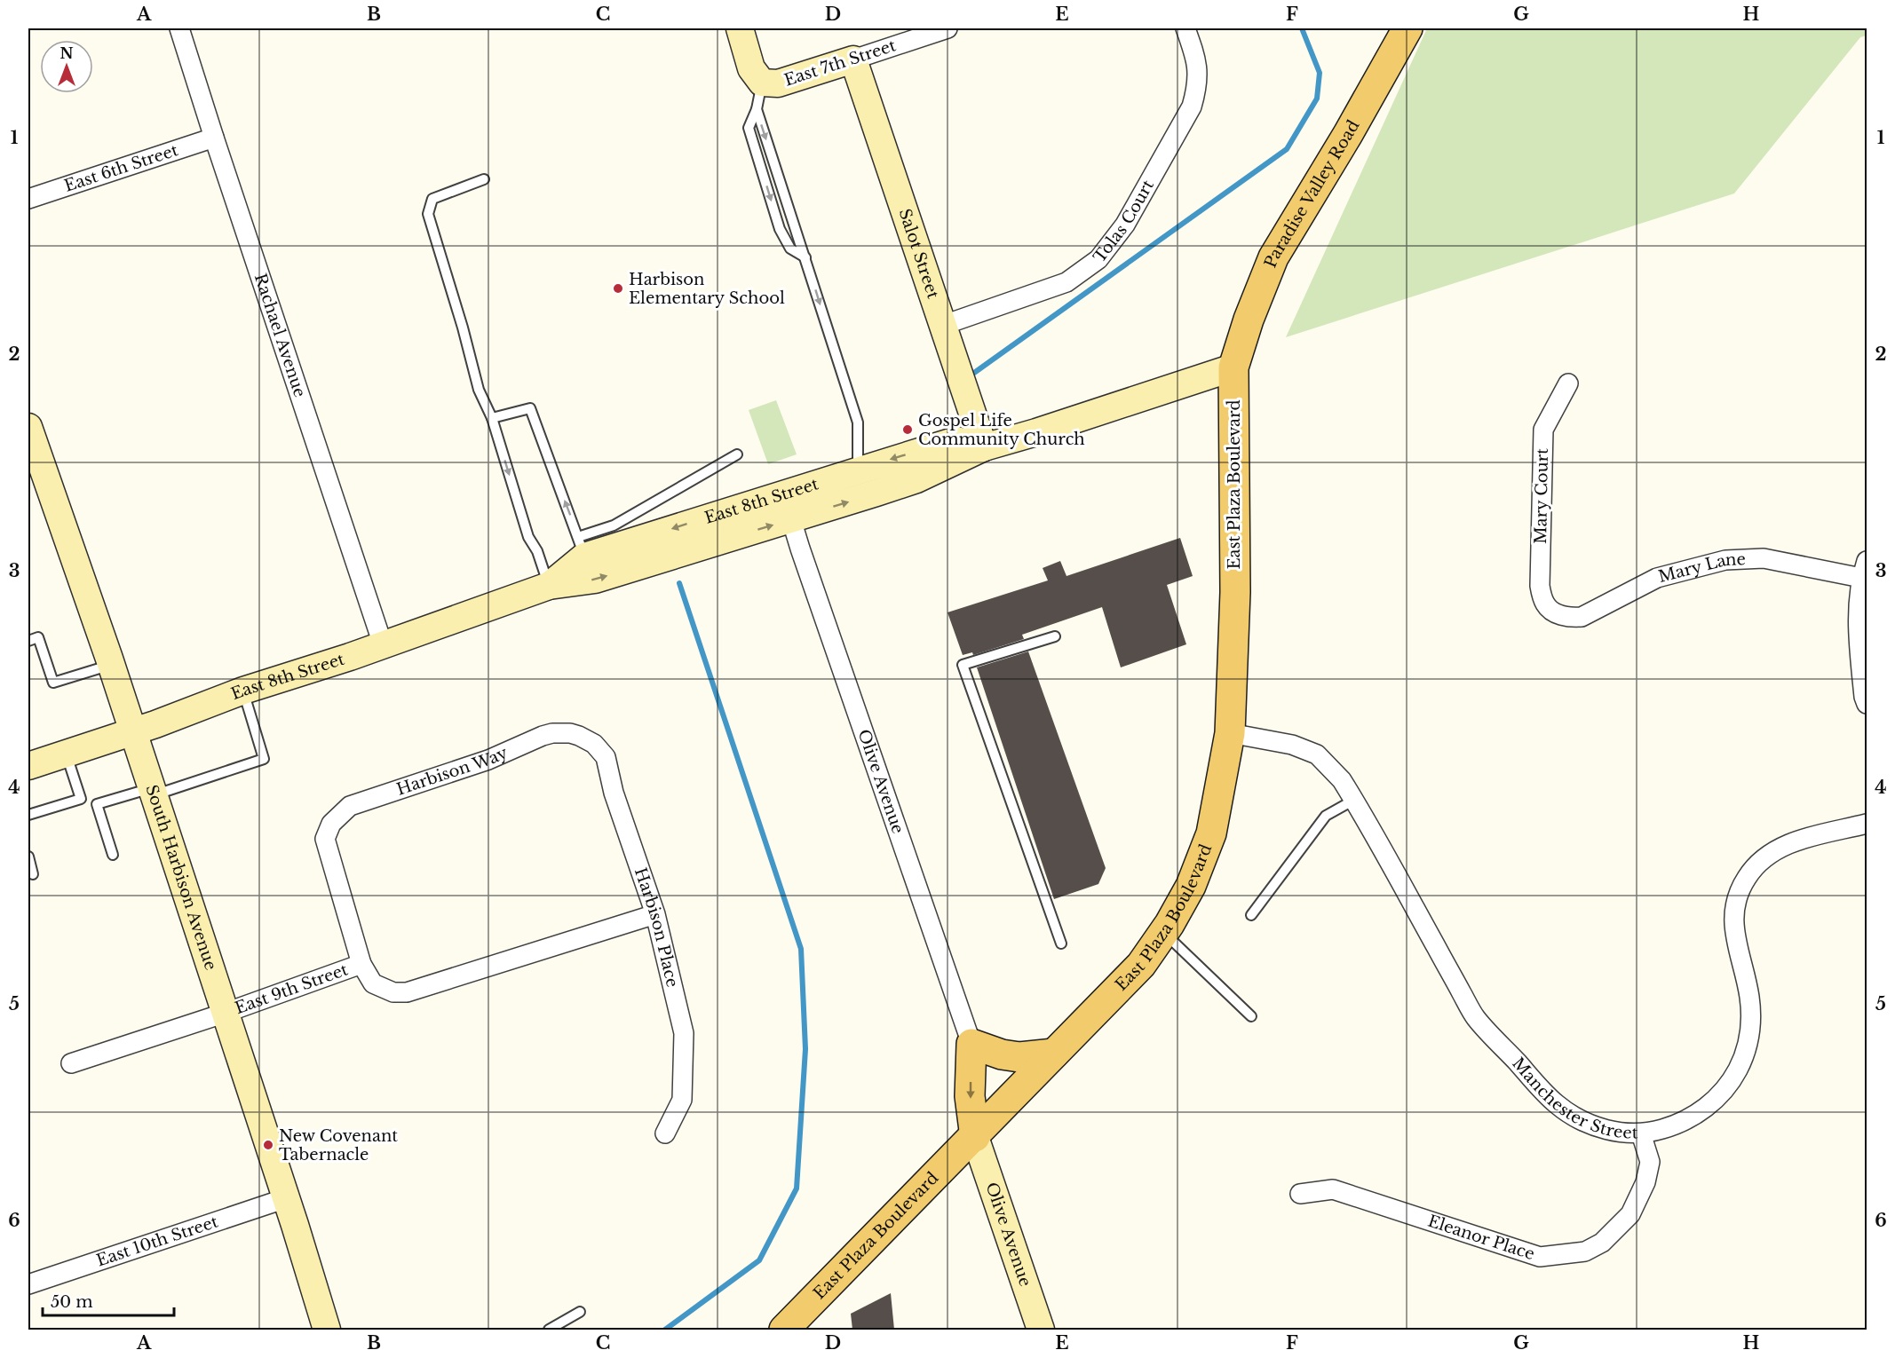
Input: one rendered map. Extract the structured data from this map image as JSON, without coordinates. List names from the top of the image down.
{
  "streets": {
    "main road": [
      "East 7th Street",
      "Paradise Valley Road",
      "Salot Street",
      "East Plaza Boulevard",
      "East 8th Street",
      "Olive Avenue",
      "South Harbison Avenue"
    ],
    "street": [
      "East 6th Street",
      "Tolas Court",
      "Rachael Avenue",
      "Mary Court",
      "Mary Lane",
      "Harbison Way",
      "Harbison Place",
      "East 9th Street",
      "Manchester Street",
      "Eleanor Place",
      "East 10th Street"
    ]
  },
  "crossings": [
    ["East 7th Street", "Salot Street"],
    ["East 6th Street", "Rachael Avenue"],
    ["Paradise Valley Road", "East Plaza Boulevard"],
    ["Paradise Valley Road", "East 8th Street"],
    ["Tolas Court", "Salot Street"],
    ["Salot Street", "East 8th Street"],
    ["Rachael Avenue", "East 8th Street"],
    ["East Plaza Boulevard", "East 8th Street"],
    ["East Plaza Boulevard", "Olive Avenue"],
    ["East Plaza Boulevard", "Manchester Street"],
    ["Mary Court", "Mary Lane"],
    ["East 8th Street", "Olive Avenue"],
    ["East 8th Street", "South Harbison Avenue"],
    ["Harbison Way", "Harbison Place"],
    ["Harbison Way", "East 9th Street"],
    ["South Harbison Avenue", "East 9th Street"],
    ["South Harbison Avenue", "East 10th Street"],
    ["Harbison Place", "East 9th Street"],
    ["Manchester Street", "Eleanor Place"]
  ],
  "places": ["Harbison Elementary School", "Gospel Life Community Church", "New Covenant Tabernacle"],
  "scale_bar": "50 m",
  "north": "top",
  "grid": {
    "columns": [
      "A",
      "B",
      "C",
      "D",
      "E",
      "F",
      "G",
      "H"
    ],
    "rows": [
      "1",
      "2",
      "3",
      "4",
      "5",
      "6"
    ]
  }
}
